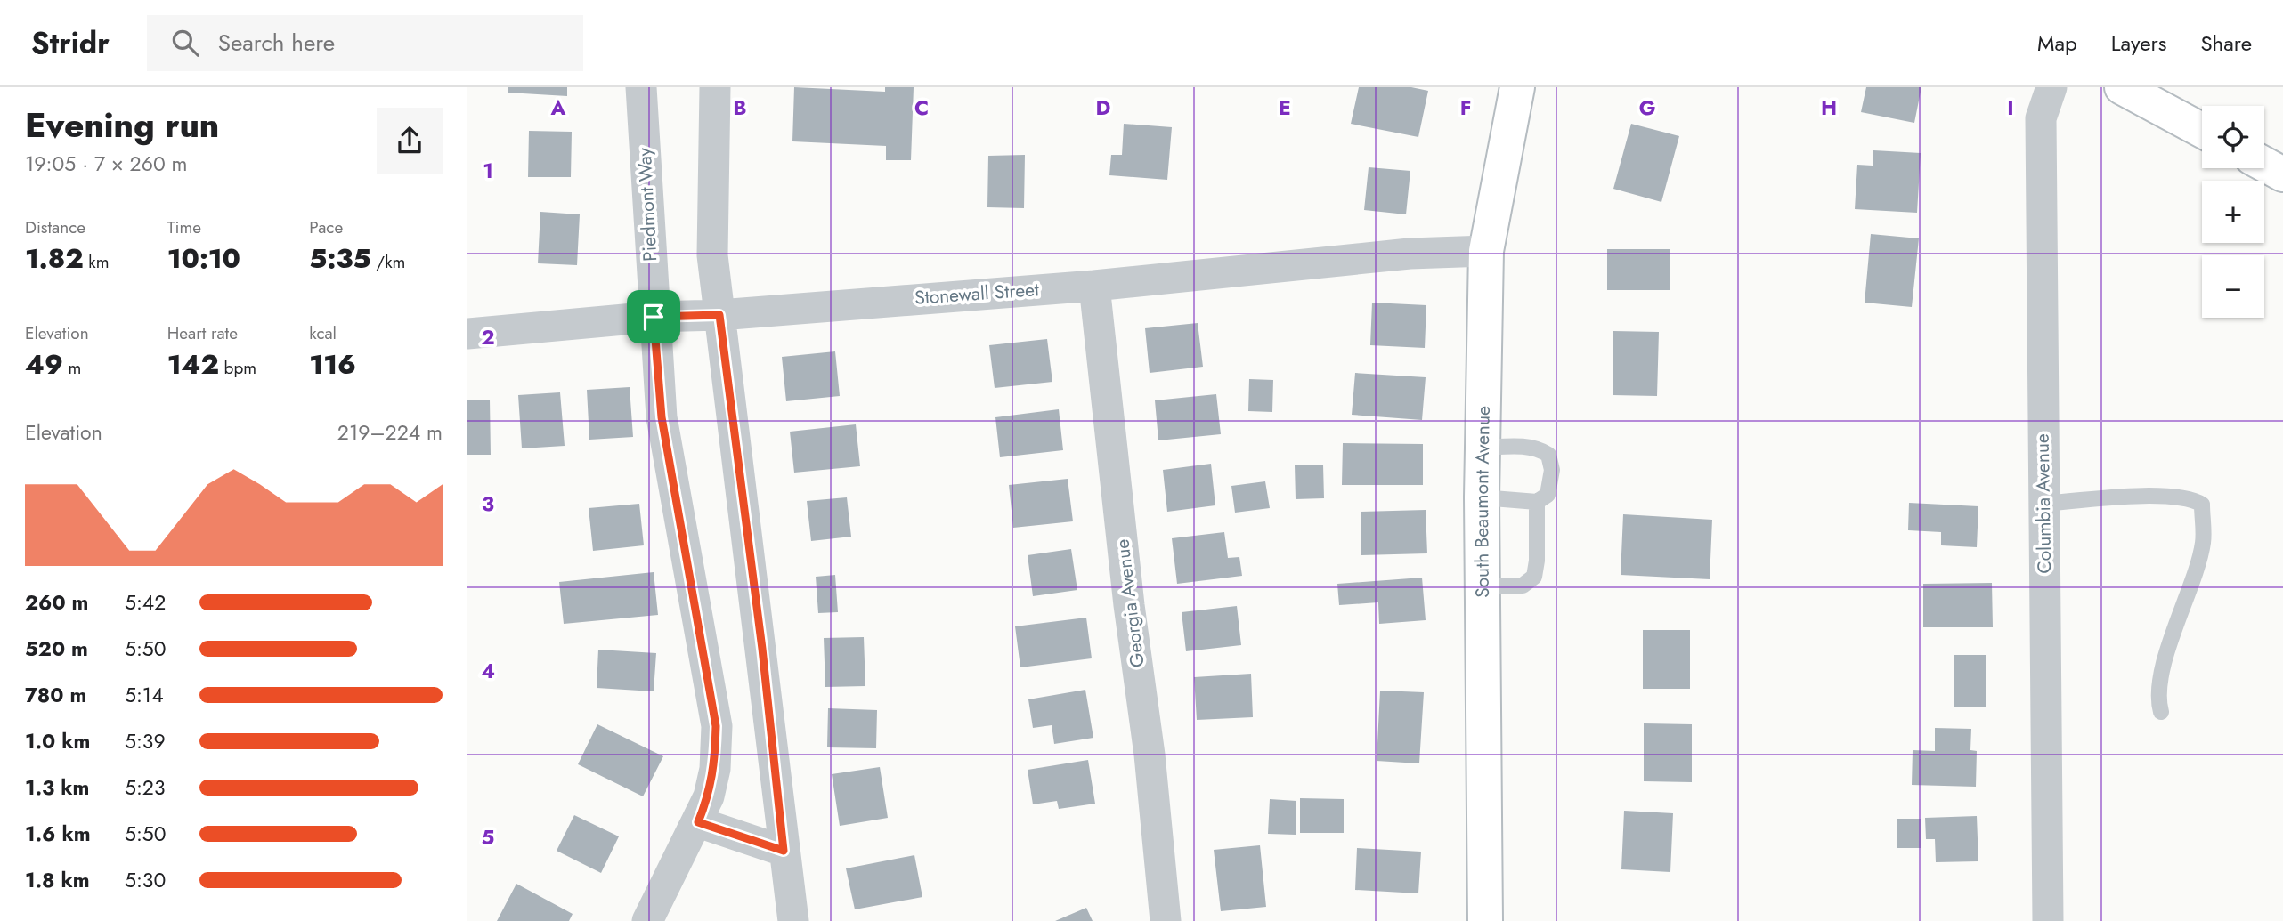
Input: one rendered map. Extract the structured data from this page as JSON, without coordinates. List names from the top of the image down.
{
  "streets": {
    "street": [
      "Piedmont Way",
      "Stonewall Street",
      "South Beaumont Avenue",
      "Columbia Avenue",
      "Georgia Avenue"
    ]
  },
  "crossings": [
    ["Piedmont Way", "Stonewall Street"],
    ["Stonewall Street", "South Beaumont Avenue"],
    ["Stonewall Street", "Georgia Avenue"]
  ],
  "page": {
    "header": "Stridr",
    "search": "Search here",
    "nav": ["Map", "Layers", "Share"],
    "heading": ["Evening run", "19:05 · 7 × 260 m"],
    "map_buttons": ["+", "−"],
    "stats": [
      ["Distance", "1.82 km"],
      ["Time", "10:10"],
      ["Pace", "5:35 /km"],
      ["Elevation", "49 m"],
      ["Heart rate", "142 bpm"],
      ["kcal", "116"]
    ],
    "chart": ["Elevation", "219–224 m"],
    "list": [
      {
        "name": "260 m",
        "note": "5:42"
      },
      {
        "name": "520 m",
        "note": "5:50"
      },
      {
        "name": "780 m",
        "note": "5:14"
      },
      {
        "name": "1.0 km",
        "note": "5:39"
      },
      {
        "name": "1.3 km",
        "note": "5:23"
      },
      {
        "name": "1.6 km",
        "note": "5:50"
      },
      {
        "name": "1.8 km",
        "note": "5:30"
      }
    ]
  },
  "grid": {
    "columns": [
      "A",
      "B",
      "C",
      "D",
      "E",
      "F",
      "G",
      "H",
      "I"
    ],
    "rows": [
      "1",
      "2",
      "3",
      "4",
      "5"
    ]
  }
}
